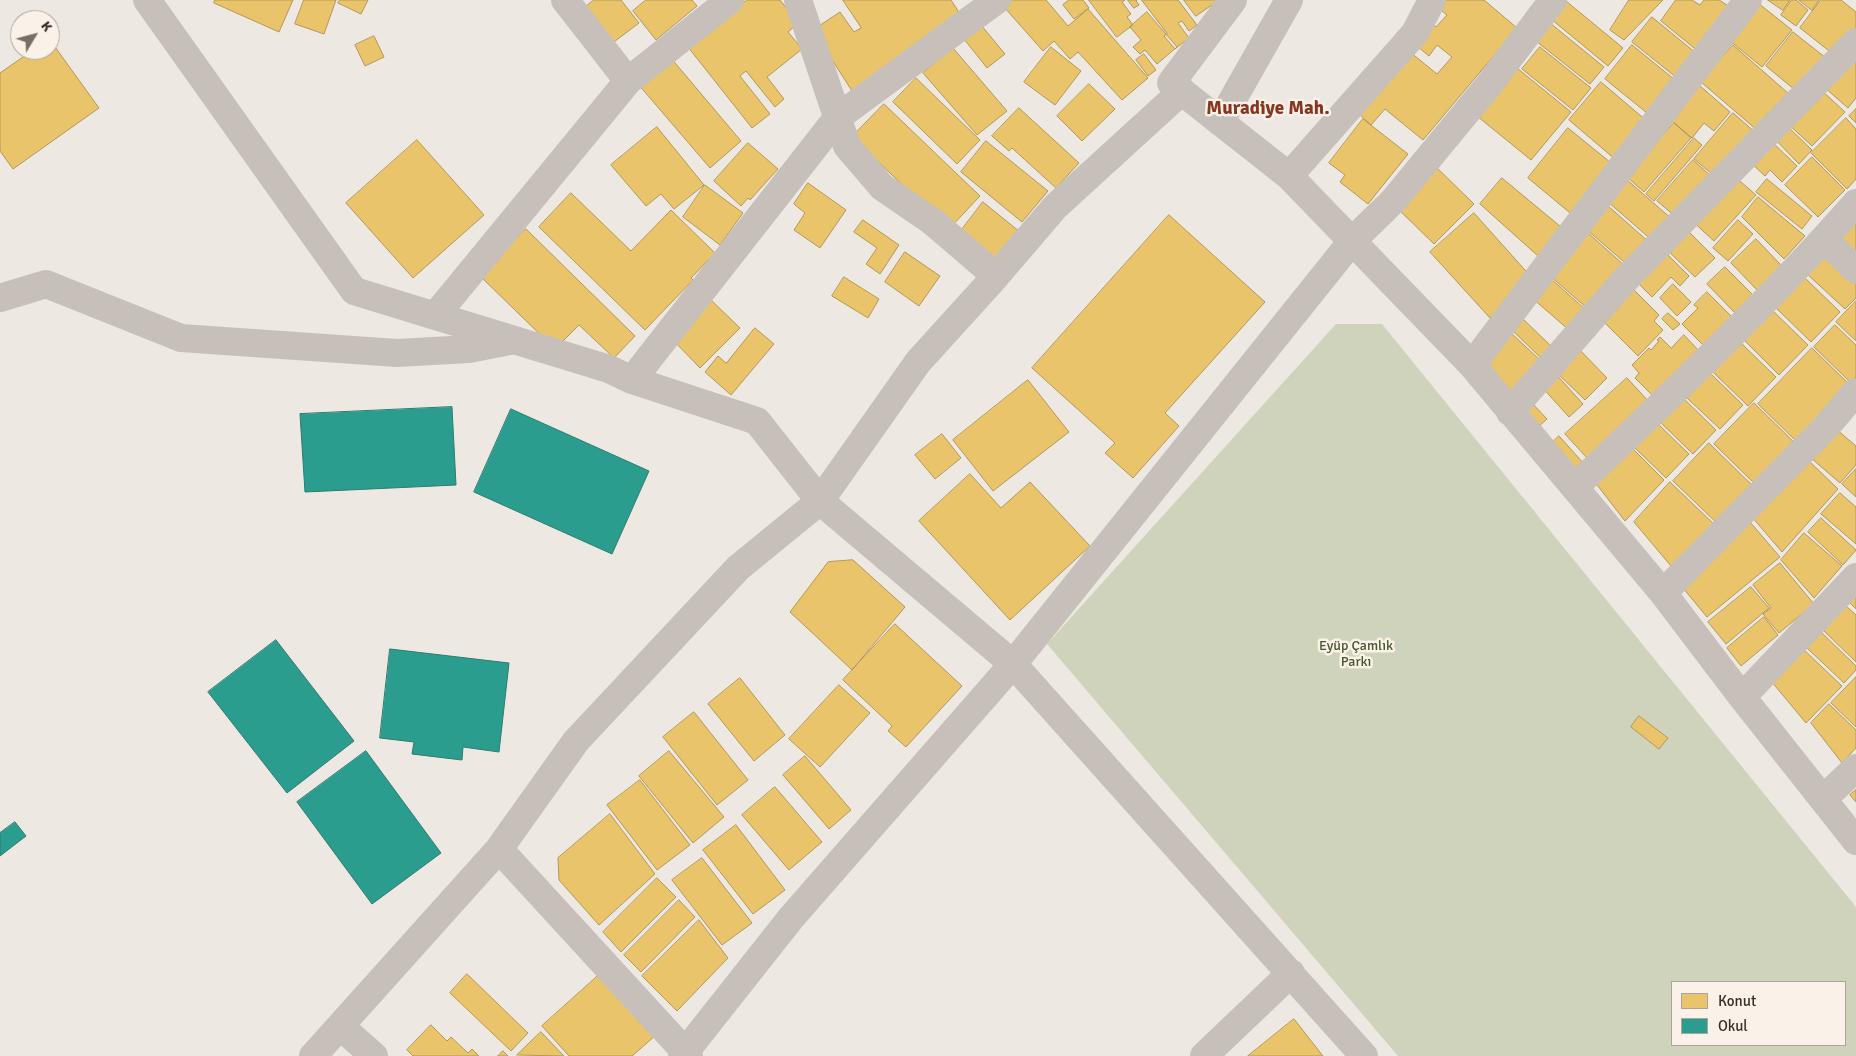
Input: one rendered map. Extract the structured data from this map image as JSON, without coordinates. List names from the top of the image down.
{
  "districts": ["Muradiye Mah."],
  "parks": ["Eyüp Çamlık Parkı"],
  "legend": ["Konut", "Okul"],
  "north": "top right"
}
